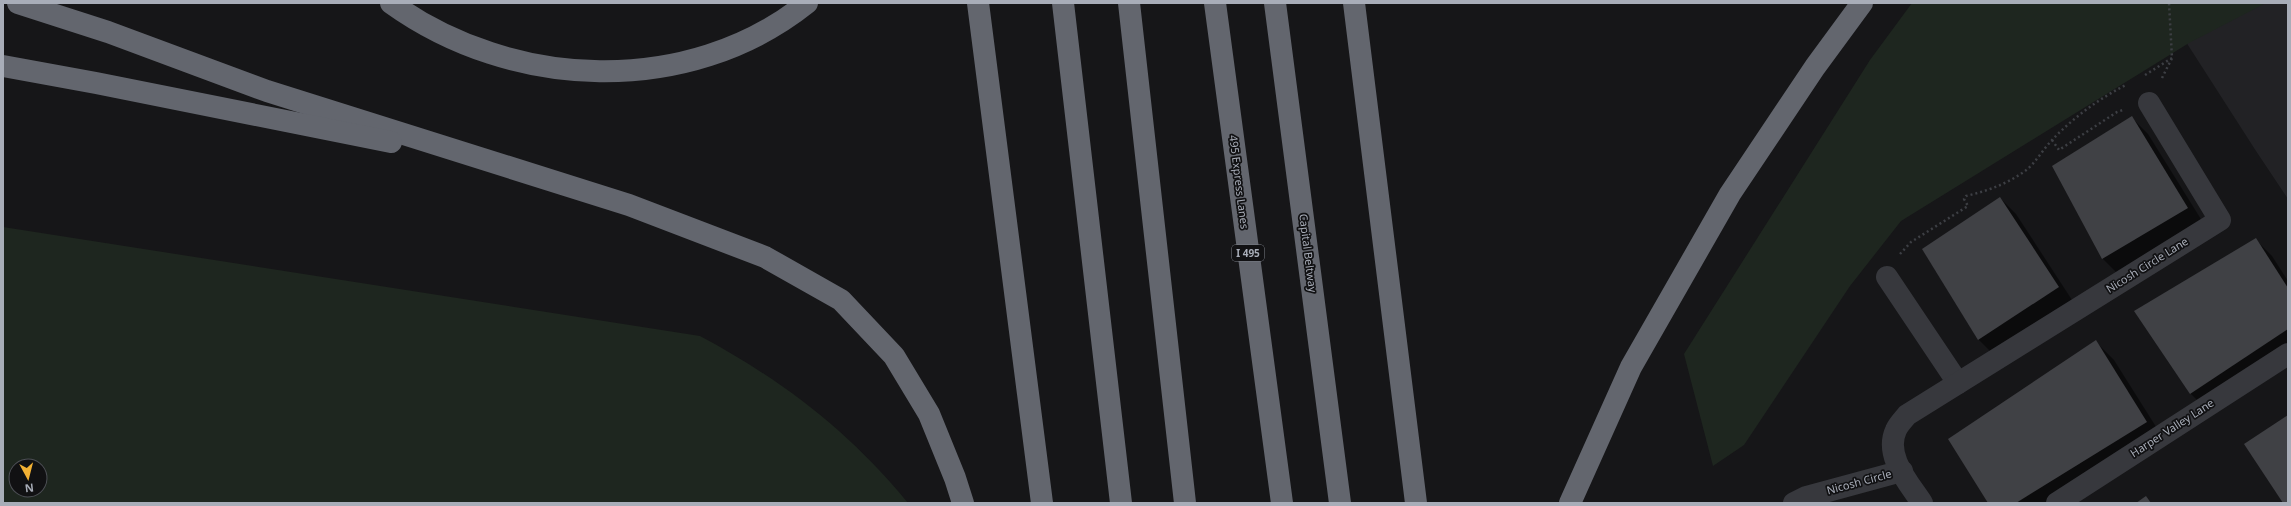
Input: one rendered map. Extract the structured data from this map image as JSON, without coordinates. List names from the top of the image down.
{
  "streets": {
    "highway": ["495 Express Lanes", "I 495", "Capital Beltway"],
    "street": ["Nicosh Circle Lane", "Harper Valley Lane", "Nicosh Circle"]
  },
  "crossings": [
    ["Nicosh Circle Lane", "Nicosh Circle"]
  ],
  "north": "bottom"
}
